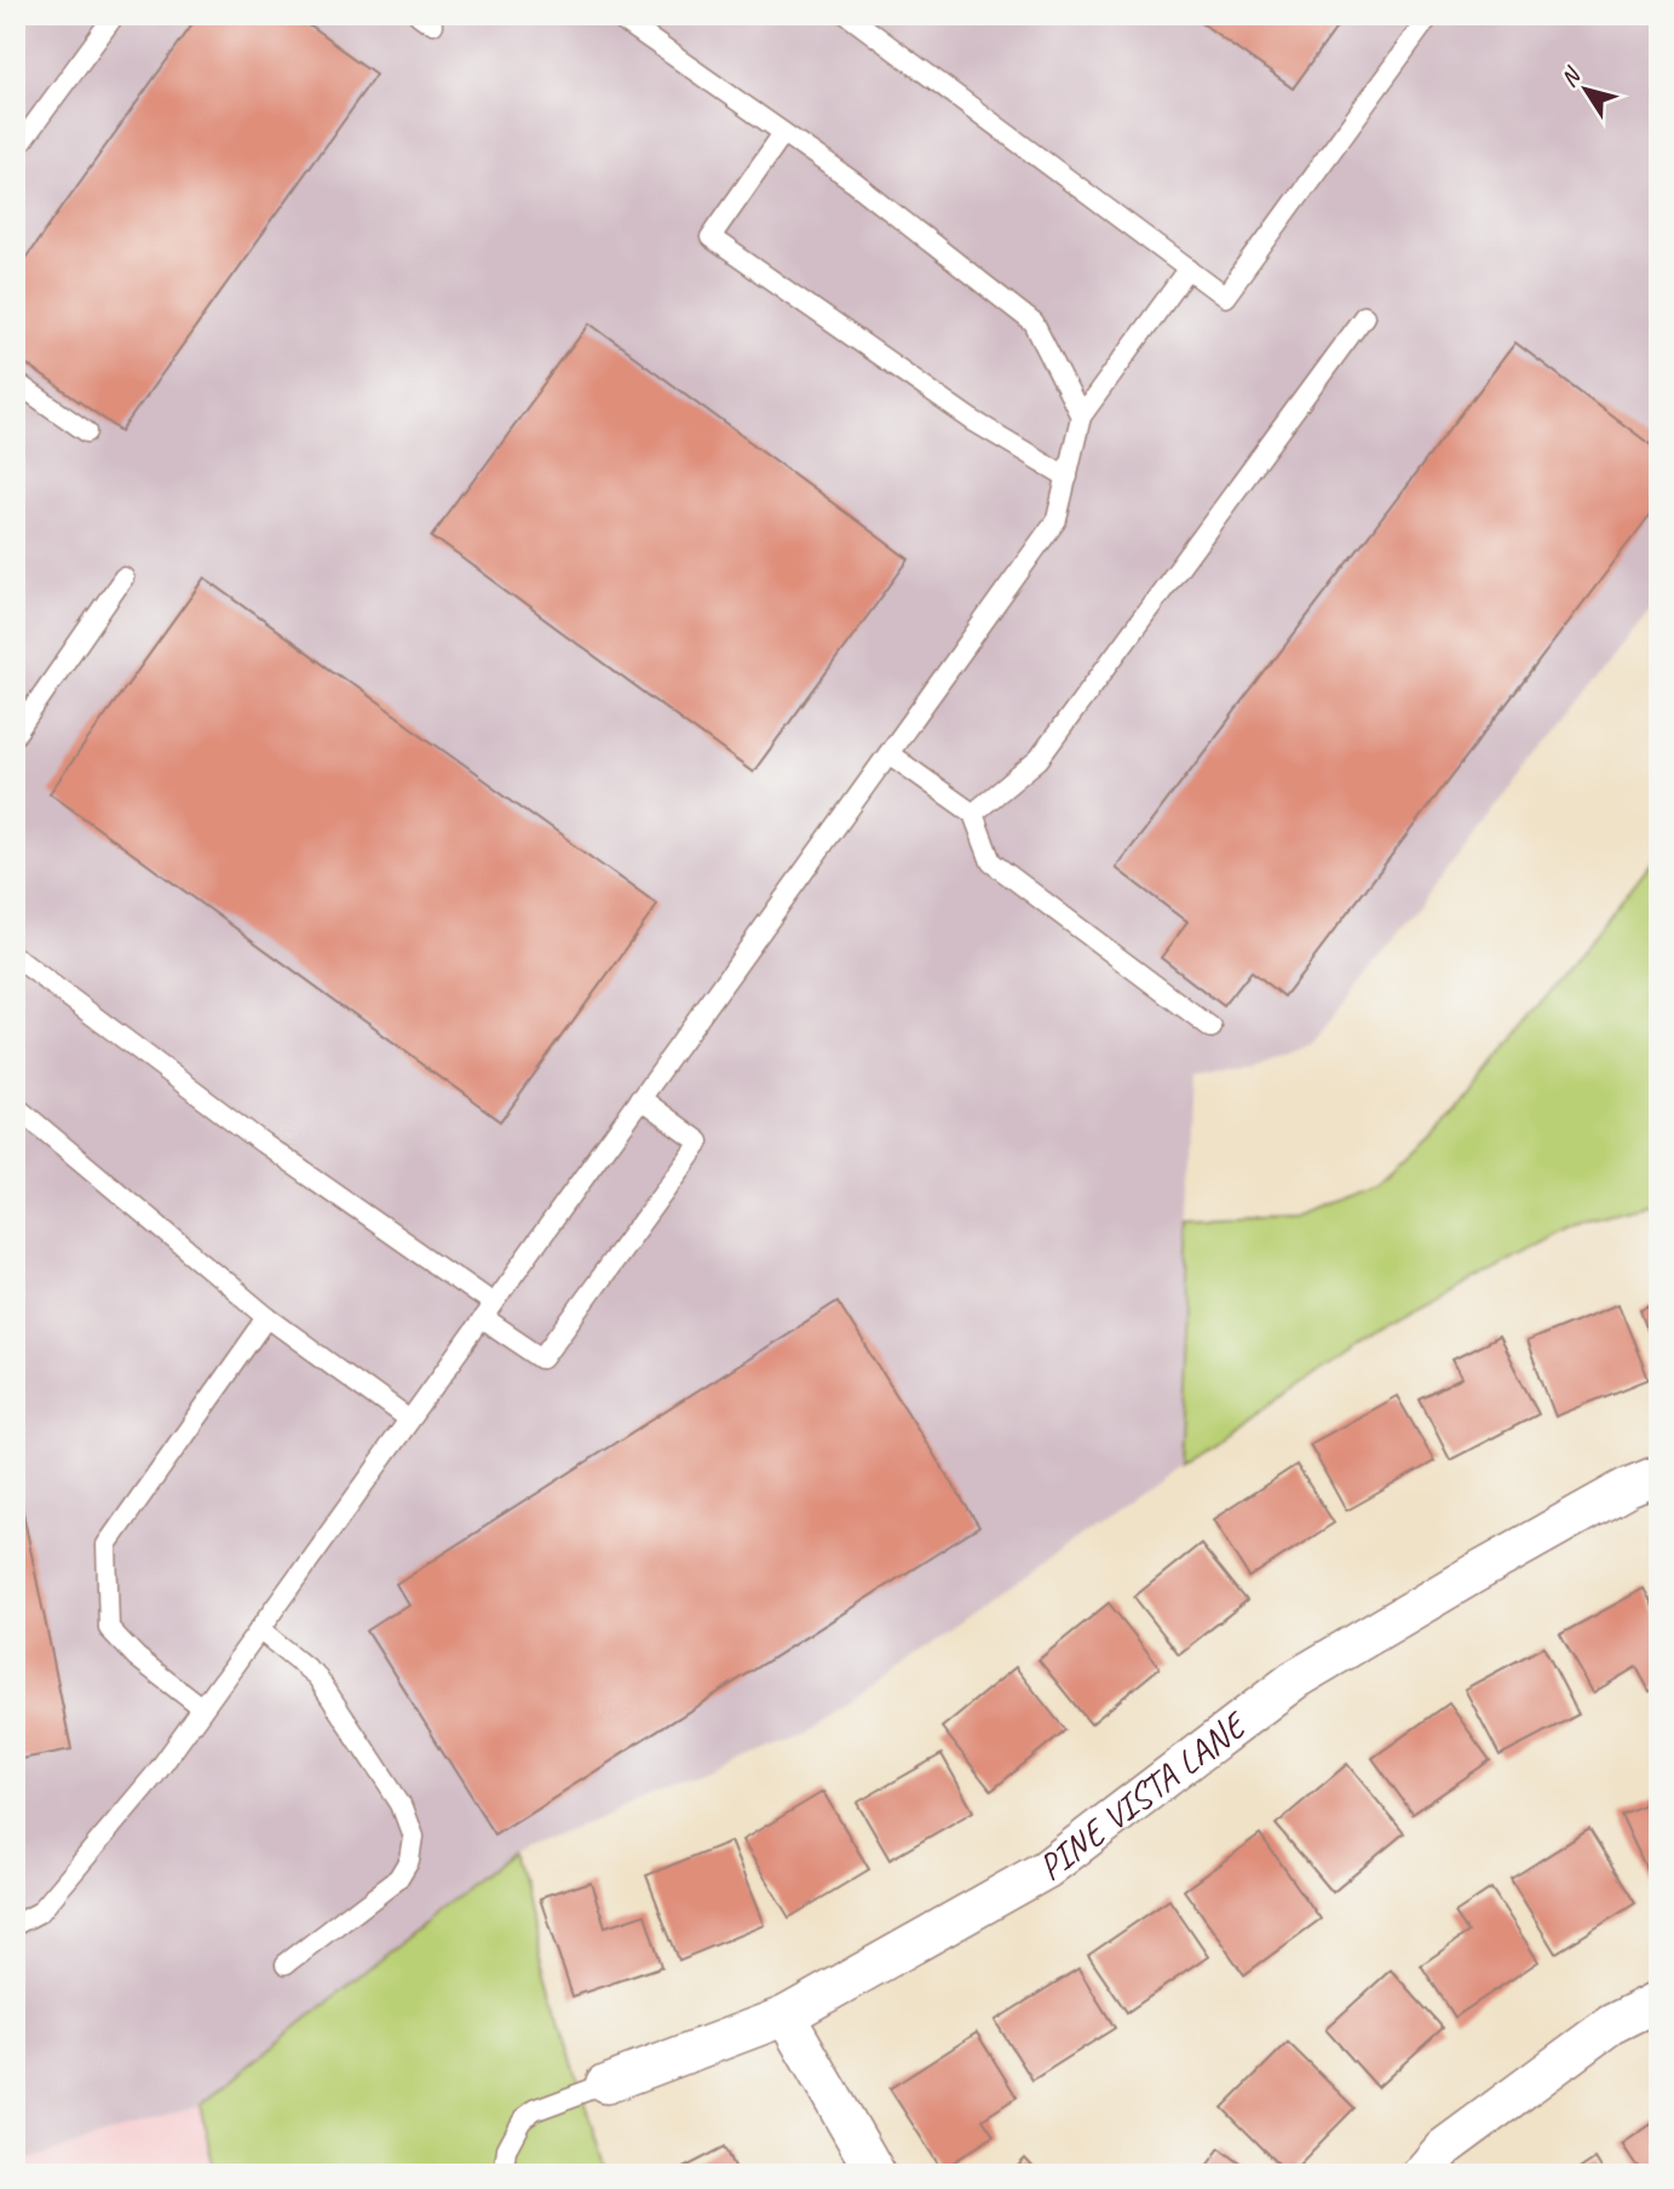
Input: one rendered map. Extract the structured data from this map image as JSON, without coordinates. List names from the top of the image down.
{
  "streets": {
    "street": ["PINE VISTA LANE"]
  },
  "north": "top left"
}
